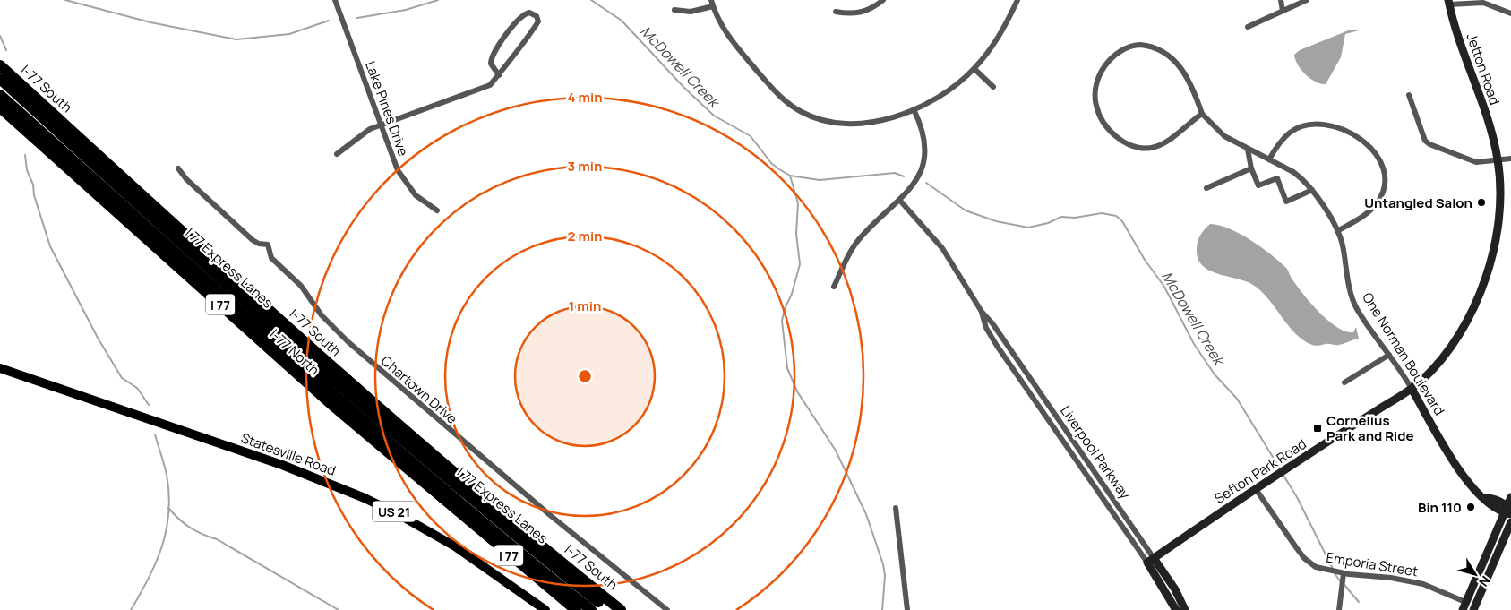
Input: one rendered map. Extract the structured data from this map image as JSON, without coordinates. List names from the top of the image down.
{
  "streets": {
    "highway": [
      "I-77 South",
      "I 77 Express Lanes",
      "I 77",
      "I-77 North"
    ],
    "main road": ["Statesville Road", "US 21"],
    "street": [
      "Jetton Road",
      "Lake Pines Drive",
      "One Norman Boulevard",
      "Chartown Drive",
      "Liverpool Parkway",
      "Sefton Park Road",
      "Emporia Street"
    ]
  },
  "crossings": [
    ["Jetton Road", "One Norman Boulevard"],
    ["Jetton Road", "Sefton Park Road"],
    ["One Norman Boulevard", "Sefton Park Road"],
    ["Liverpool Parkway", "Sefton Park Road"],
    ["Sefton Park Road", "Emporia Street"]
  ],
  "water": ["McDowell Creek"],
  "places": {
    "other": ["Untangled Salon", "Bin 110"],
    "transit": ["Cornelius Park and Ride"]
  },
  "north": "bottom right",
  "rings": [
    "4 min",
    "3 min",
    "2 min",
    "1 min"
  ]
}
